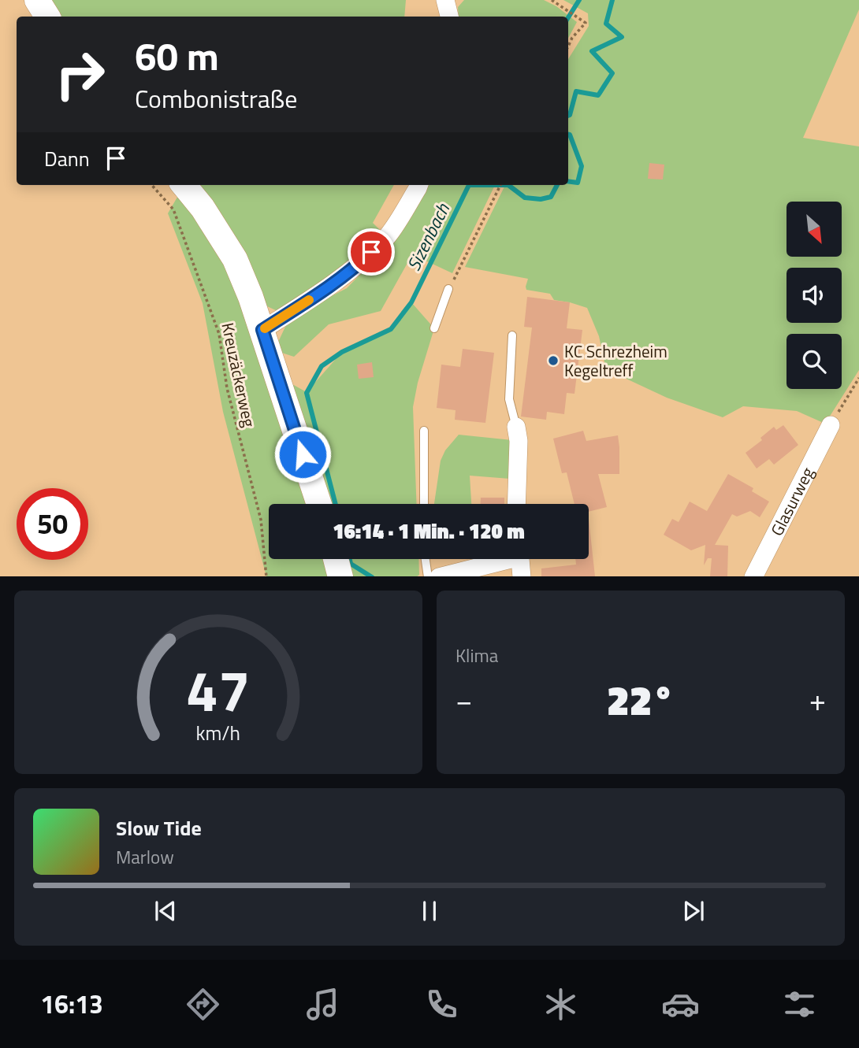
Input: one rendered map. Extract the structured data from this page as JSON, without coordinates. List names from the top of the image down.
{
  "streets": {
    "street": ["Glasurweg"],
    "path": ["Kreuzäckerweg"]
  },
  "water": ["Sizenbach"],
  "places": ["KC Schrezheim Kegeltreff"],
  "north": "bottom right",
  "page": {
    "turn": ["60 m", "Combonistraße"],
    "then": "Dann",
    "limit": "50",
    "trip": "16:14 · 1 Min. · 120 m",
    "tile": "Klima",
    "heat": ["−", "22°", "+"],
    "song": ["Slow Tide", "Marlow"],
    "tabs": "16:13",
    "gauge": ["47", "km/h"]
  }
}
